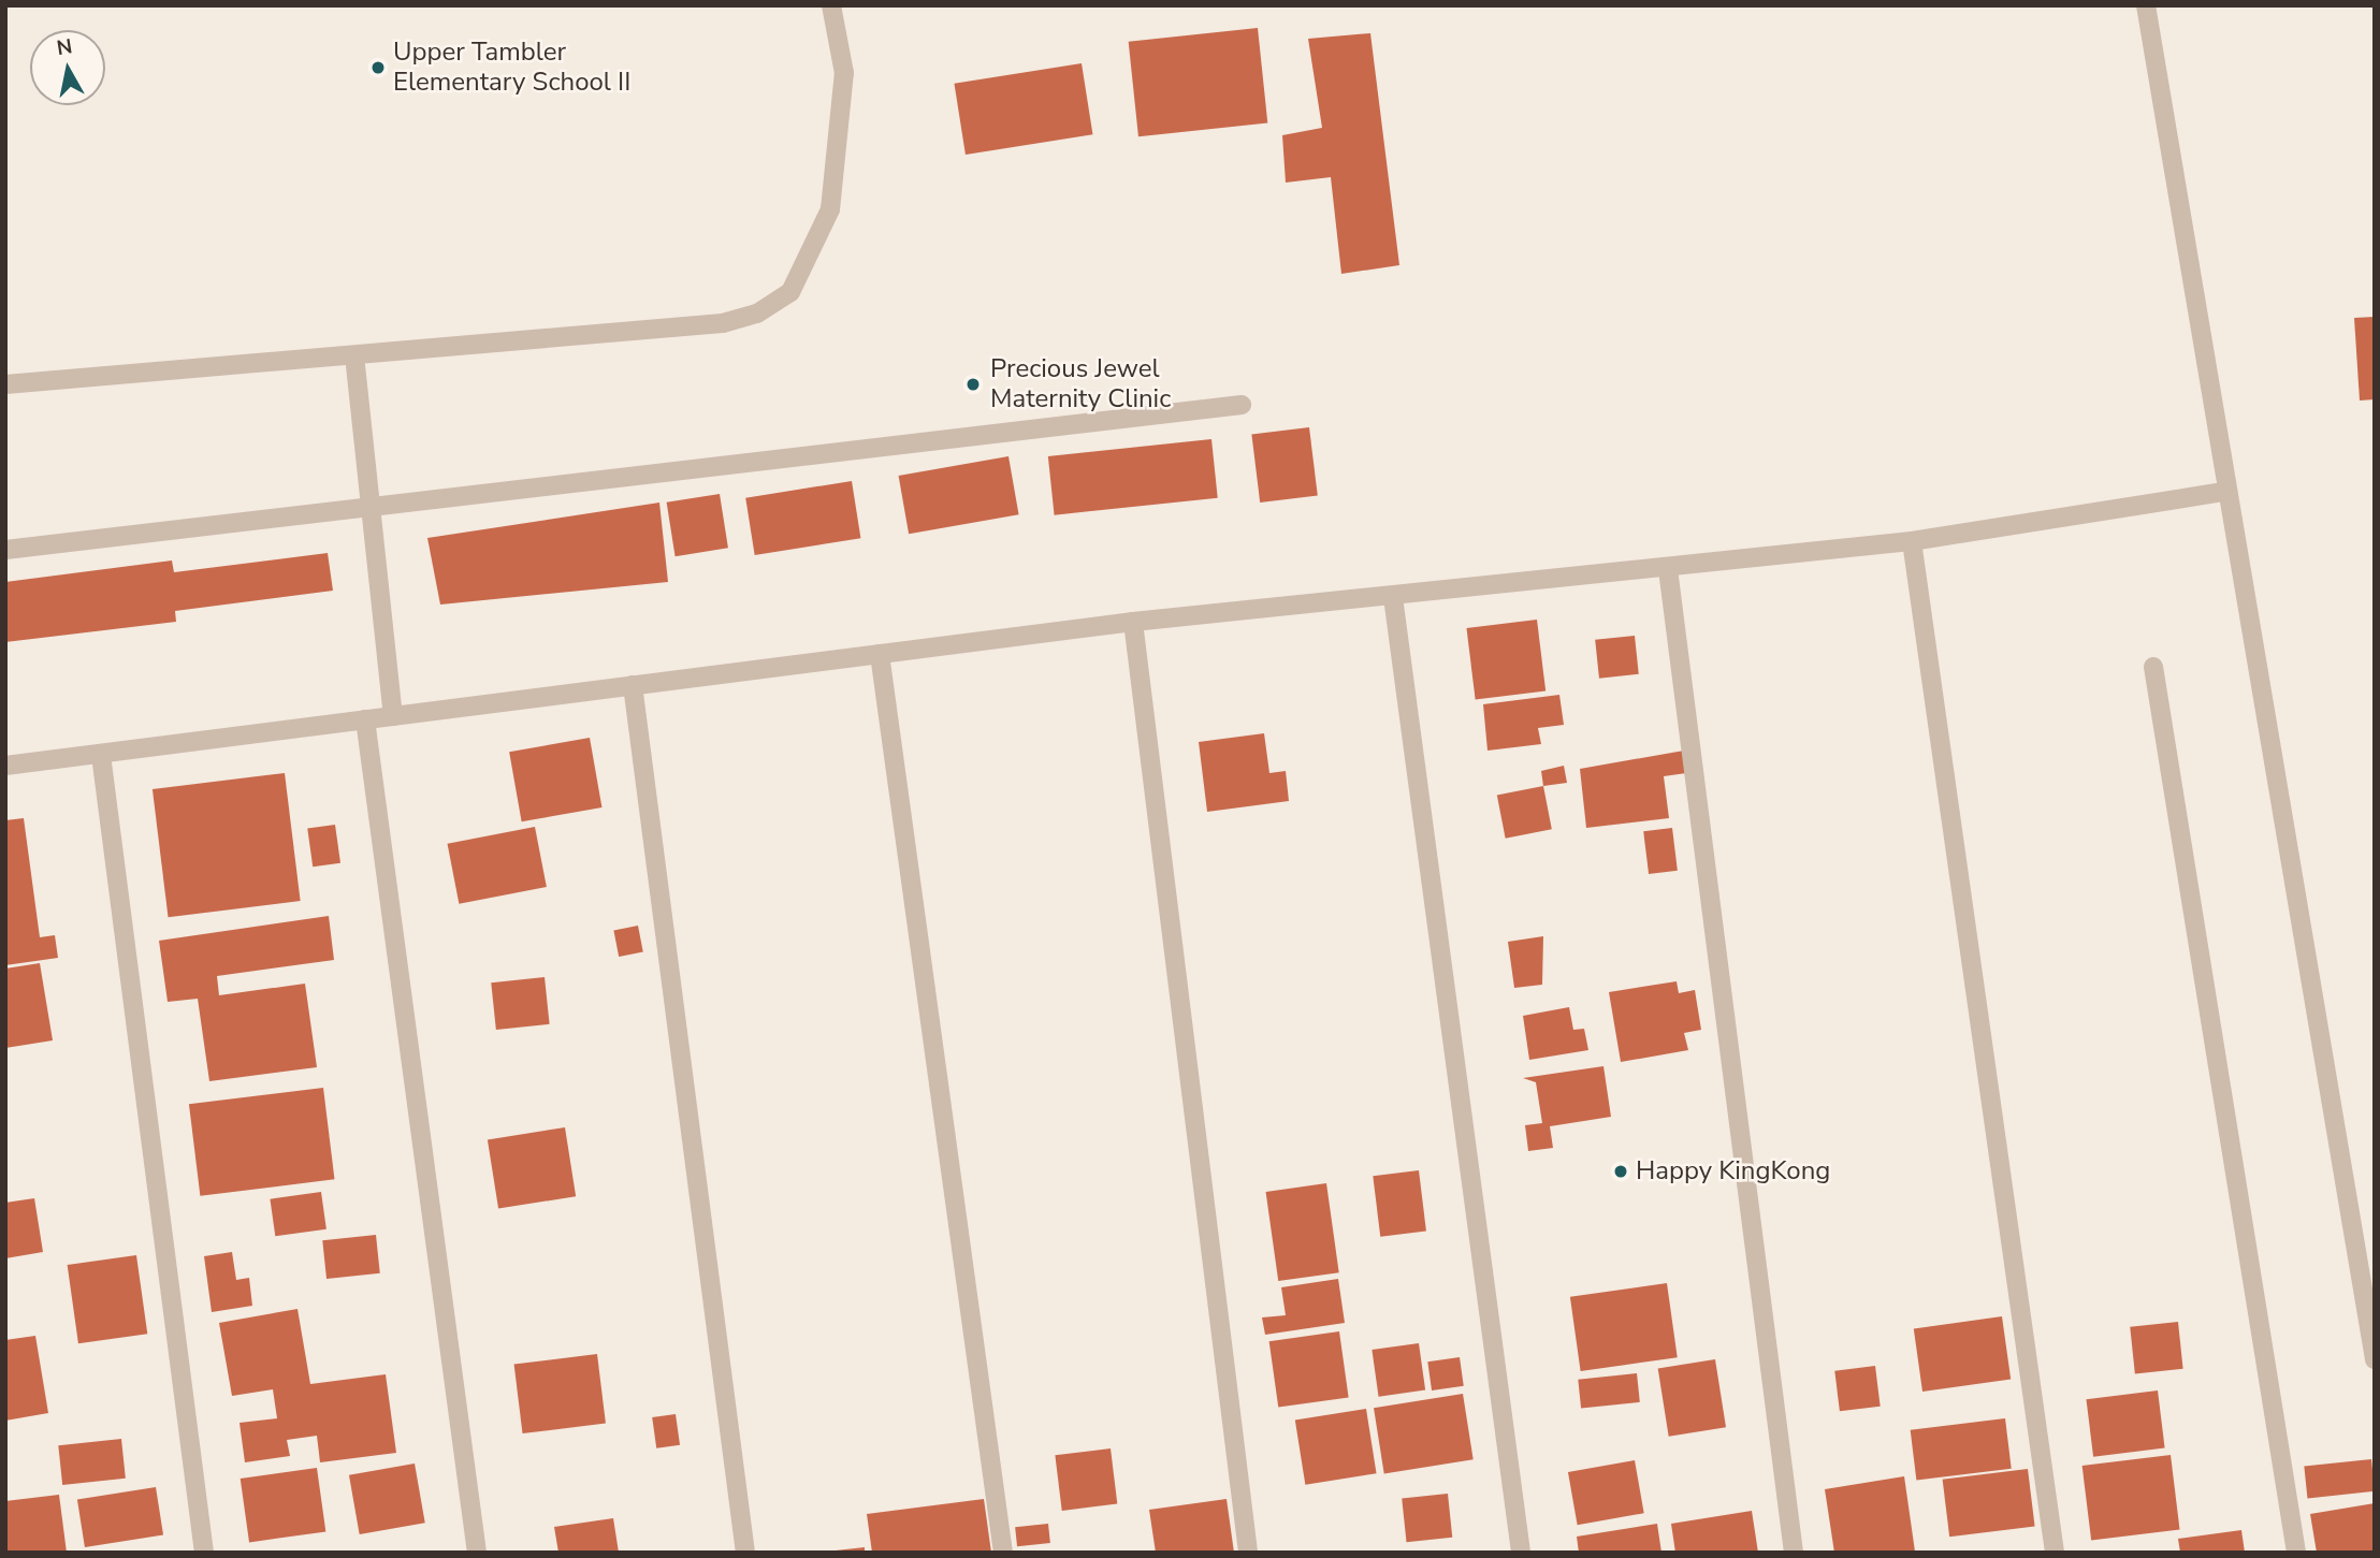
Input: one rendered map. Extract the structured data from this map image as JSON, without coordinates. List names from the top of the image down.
{
  "places": ["Upper Tambler Elementary School II", "Precious Jewel Maternity Clinic", "Happy KingKong"],
  "north": "top"
}
